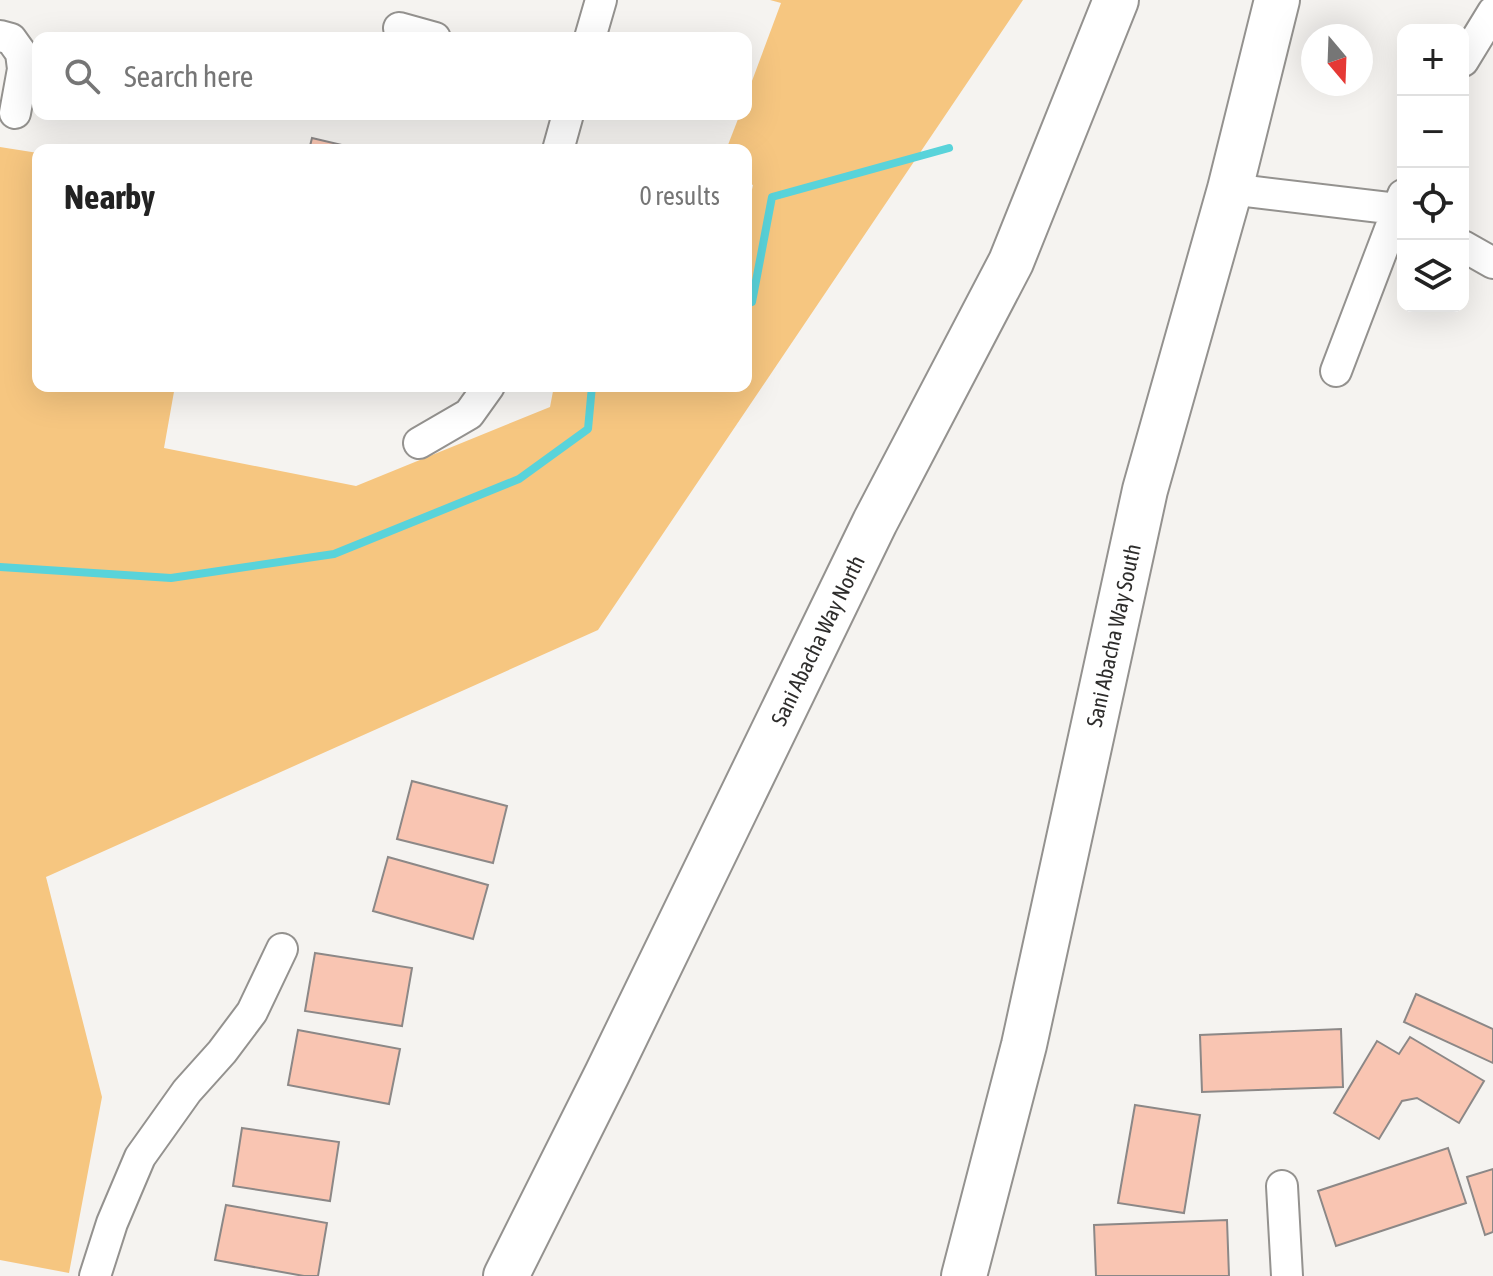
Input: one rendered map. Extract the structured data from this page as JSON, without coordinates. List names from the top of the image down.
{
  "streets": {
    "highway": ["Sani Abacha Way South", "Sani Abacha Way North"]
  },
  "north": "bottom",
  "page": {
    "map_buttons": ["+", "−"],
    "search": "Search here",
    "heading": ["Nearby", "0 results"]
  }
}
